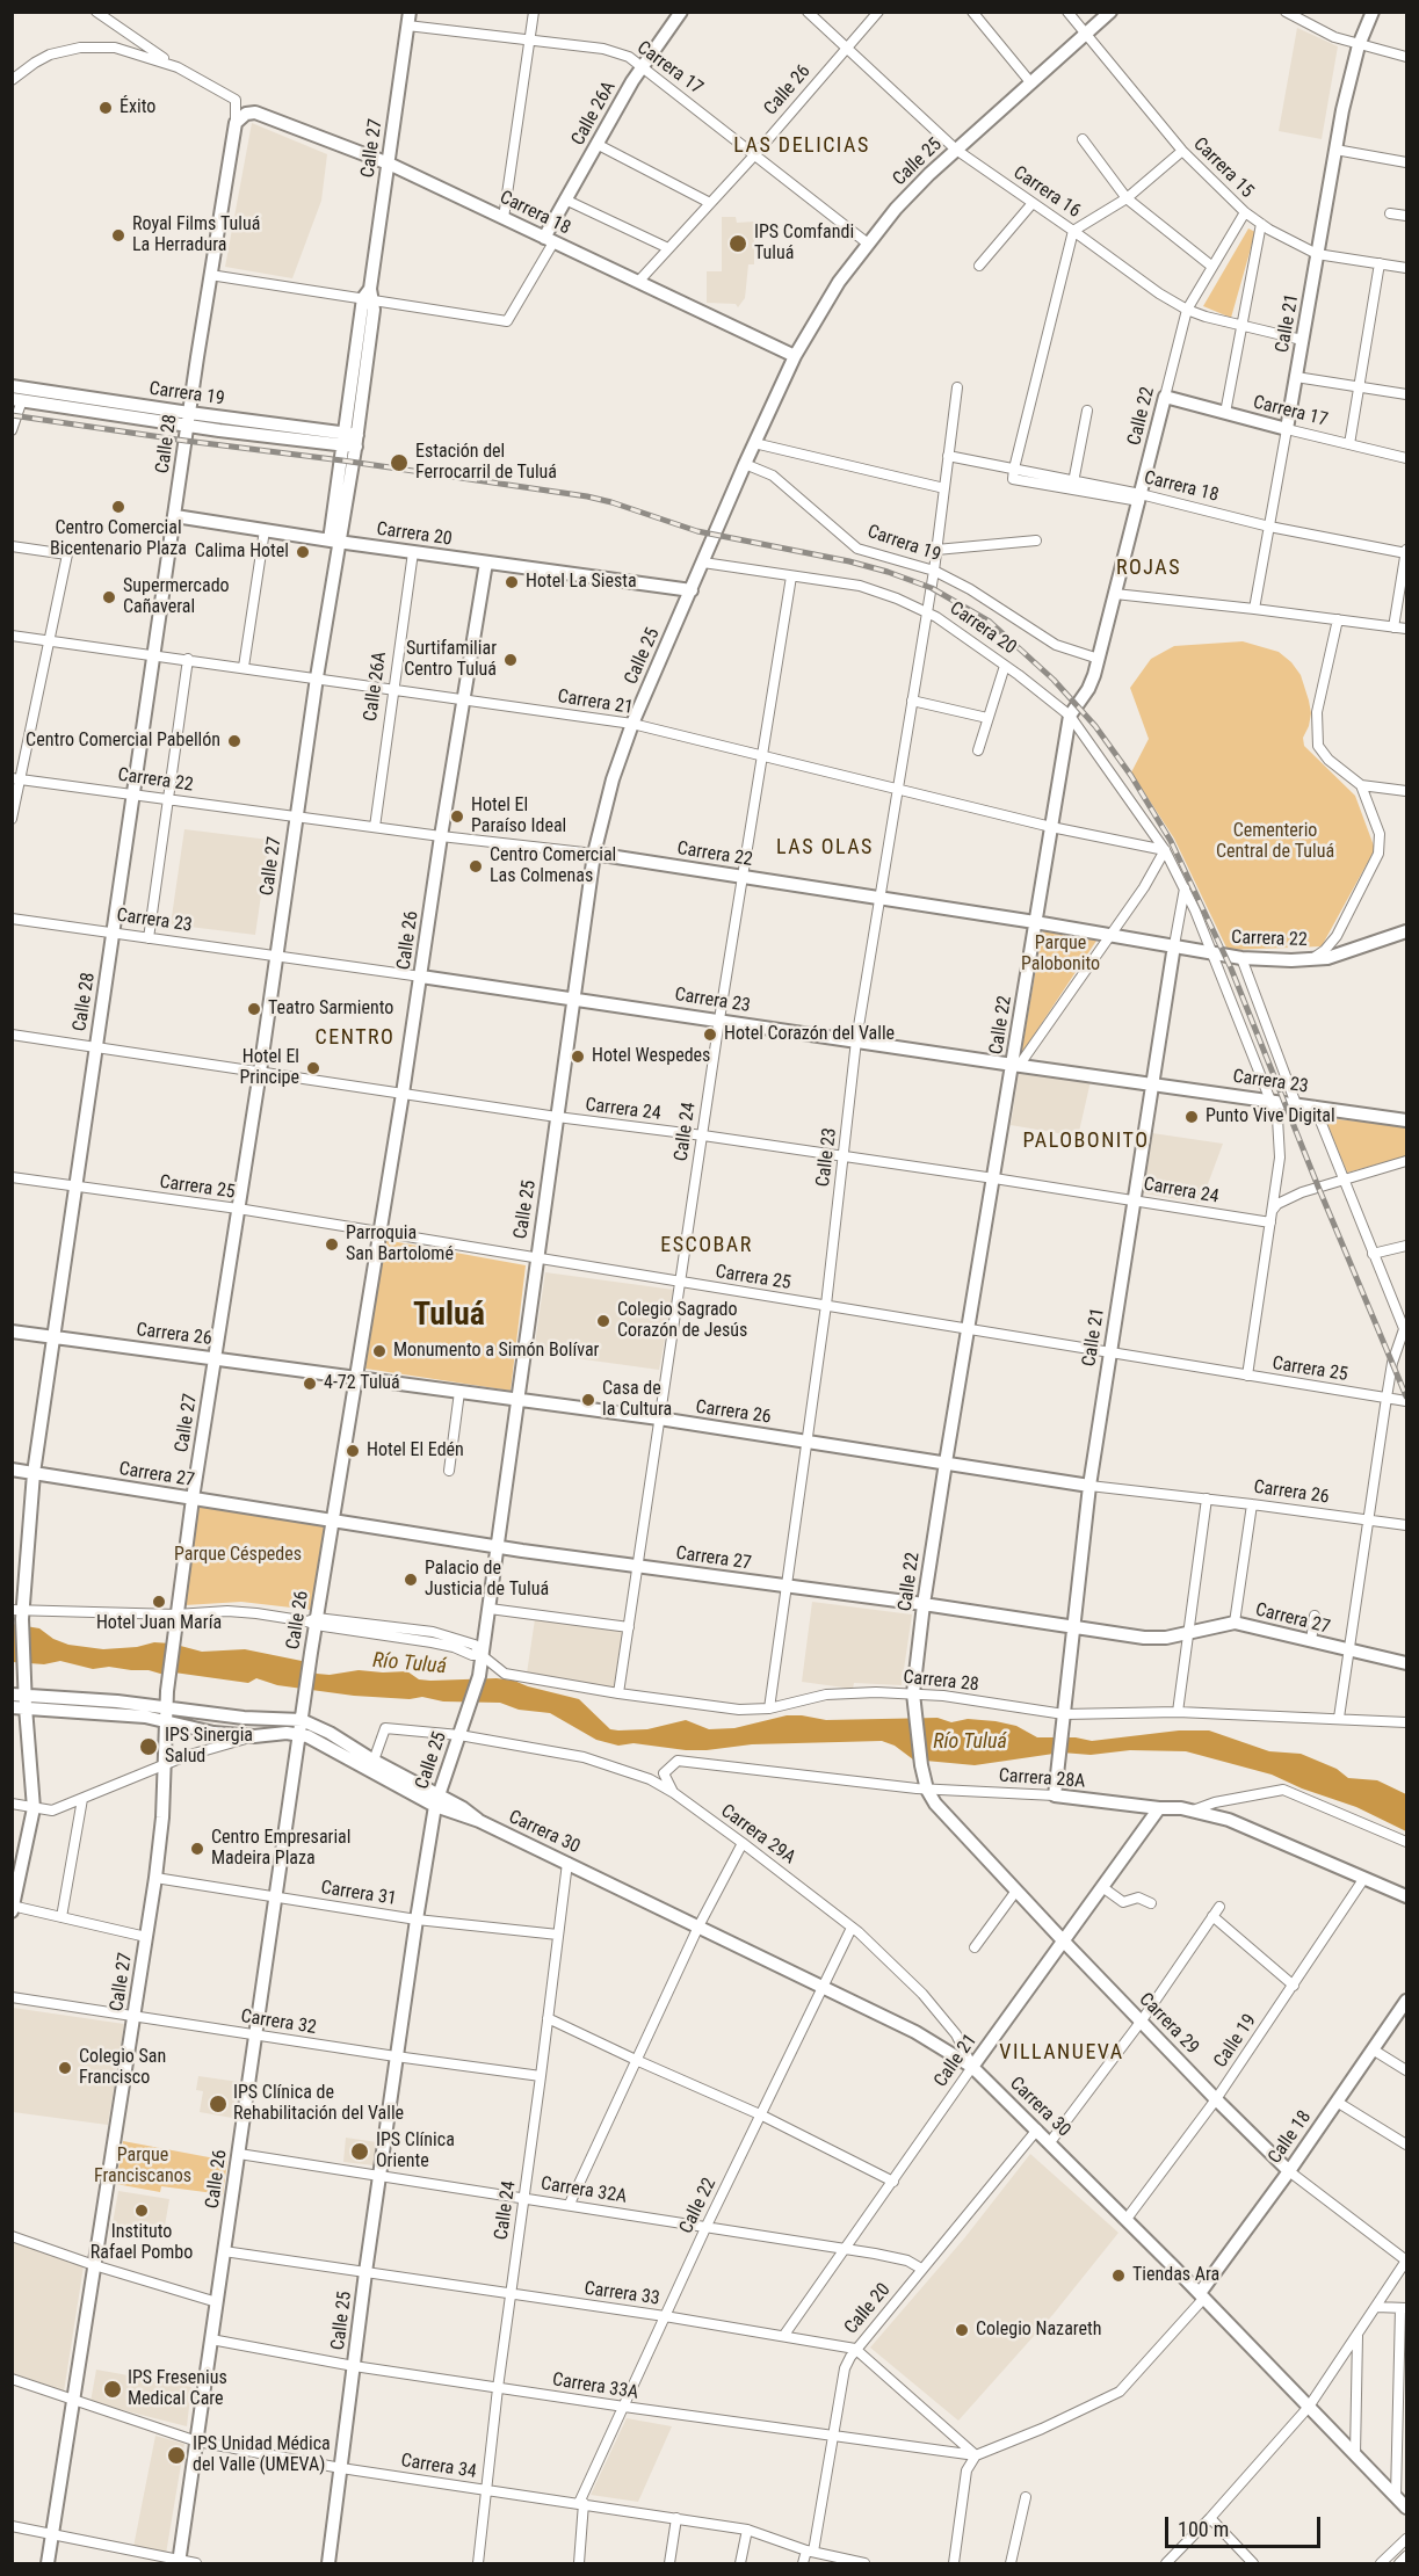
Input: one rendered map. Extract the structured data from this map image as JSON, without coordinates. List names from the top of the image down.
{
  "streets": {
    "street": [
      "Carrera 17",
      "Calle 26",
      "Calle 26A",
      "Calle 27",
      "Calle 25",
      "Carrera 15",
      "Carrera 16",
      "Carrera 18",
      "Calle 21",
      "Carrera 19",
      "Calle 22",
      "Calle 28",
      "Carrera 20",
      "Carrera 21",
      "Carrera 22",
      "Carrera 23",
      "Carrera 24",
      "Calle 24",
      "Calle 23",
      "Carrera 25",
      "Carrera 26",
      "Carrera 27",
      "Carrera 28",
      "Carrera 28A",
      "Carrera 30",
      "Carrera 29A",
      "Carrera 31",
      "Carrera 32",
      "Carrera 29",
      "Calle 19",
      "Calle 18",
      "Carrera 32A",
      "Carrera 33",
      "Calle 20",
      "Carrera 33A",
      "Carrera 34"
    ]
  },
  "crossings": [
    ["Carrera 17", "Calle 26"],
    ["Carrera 17", "Calle 26A"],
    ["Carrera 17", "Calle 27"],
    ["Carrera 17", "Calle 25"],
    ["Carrera 17", "Calle 21"],
    ["Carrera 17", "Calle 22"],
    ["Calle 26", "Carrera 16"],
    ["Calle 26", "Carrera 18"],
    ["Calle 26", "Carrera 20"],
    ["Calle 26", "Carrera 21"],
    ["Calle 26", "Carrera 22"],
    ["Calle 26", "Carrera 23"],
    ["Calle 26", "Carrera 24"],
    ["Calle 26", "Carrera 25"],
    ["Calle 26", "Carrera 26"],
    ["Calle 26", "Carrera 27"],
    ["Calle 26", "Carrera 28"],
    ["Calle 26", "Carrera 30"],
    ["Calle 26", "Carrera 31"],
    ["Calle 26", "Carrera 32"],
    ["Calle 26", "Carrera 32A"],
    ["Calle 26", "Carrera 33"],
    ["Calle 26", "Carrera 33A"],
    ["Calle 26", "Carrera 34"],
    ["Calle 26A", "Calle 27"],
    ["Calle 26A", "Carrera 18"],
    ["Calle 26A", "Carrera 20"],
    ["Calle 26A", "Carrera 21"],
    ["Calle 26A", "Carrera 22"],
    ["Calle 27", "Carrera 18"],
    ["Calle 27", "Carrera 19"],
    ["Calle 27", "Carrera 20"],
    ["Calle 27", "Carrera 21"],
    ["Calle 27", "Carrera 22"],
    ["Calle 27", "Carrera 23"],
    ["Calle 27", "Carrera 24"],
    ["Calle 27", "Carrera 25"],
    ["Calle 27", "Carrera 26"],
    ["Calle 27", "Carrera 27"],
    ["Calle 27", "Carrera 28"],
    ["Calle 27", "Carrera 30"],
    ["Calle 27", "Carrera 31"],
    ["Calle 27", "Carrera 32"],
    ["Calle 27", "Carrera 34"],
    ["Calle 25", "Carrera 15"],
    ["Calle 25", "Carrera 16"],
    ["Calle 25", "Carrera 18"],
    ["Calle 25", "Carrera 19"],
    ["Calle 25", "Carrera 20"],
    ["Calle 25", "Carrera 21"],
    ["Calle 25", "Carrera 22"],
    ["Calle 25", "Carrera 23"],
    ["Calle 25", "Carrera 24"],
    ["Calle 25", "Carrera 25"],
    ["Calle 25", "Carrera 26"],
    ["Calle 25", "Carrera 27"],
    ["Calle 25", "Carrera 28"],
    ["Calle 25", "Carrera 30"],
    ["Calle 25", "Carrera 29A"],
    ["Calle 25", "Carrera 31"],
    ["Calle 25", "Carrera 32"],
    ["Calle 25", "Carrera 32A"],
    ["Calle 25", "Carrera 33"],
    ["Calle 25", "Carrera 33A"],
    ["Calle 25", "Carrera 34"],
    ["Carrera 15", "Calle 21"],
    ["Carrera 15", "Calle 22"],
    ["Carrera 16", "Calle 21"],
    ["Carrera 16", "Calle 22"],
    ["Carrera 18", "Calle 21"],
    ["Carrera 18", "Calle 22"],
    ["Carrera 18", "Calle 28"],
    ["Calle 21", "Carrera 22"],
    ["Calle 21", "Carrera 23"],
    ["Calle 21", "Carrera 24"],
    ["Calle 21", "Carrera 25"],
    ["Calle 21", "Carrera 26"],
    ["Calle 21", "Carrera 27"],
    ["Calle 21", "Carrera 28"],
    ["Calle 21", "Carrera 28A"],
    ["Calle 21", "Carrera 30"],
    ["Calle 21", "Carrera 29A"],
    ["Calle 21", "Carrera 29"],
    ["Calle 21", "Carrera 32A"],
    ["Calle 21", "Carrera 33"],
    ["Carrera 19", "Calle 22"],
    ["Carrera 19", "Calle 28"],
    ["Carrera 19", "Calle 23"],
    ["Calle 22", "Carrera 20"],
    ["Calle 22", "Carrera 21"],
    ["Calle 22", "Carrera 22"],
    ["Calle 22", "Carrera 23"],
    ["Calle 22", "Carrera 24"],
    ["Calle 22", "Carrera 25"],
    ["Calle 22", "Carrera 26"],
    ["Calle 22", "Carrera 27"],
    ["Calle 22", "Carrera 28"],
    ["Calle 22", "Carrera 28A"],
    ["Calle 22", "Carrera 30"],
    ["Calle 22", "Carrera 29A"],
    ["Calle 22", "Carrera 29"],
    ["Calle 22", "Carrera 32A"],
    ["Calle 22", "Carrera 33"],
    ["Calle 22", "Carrera 33A"],
    ["Calle 22", "Carrera 34"],
    ["Calle 28", "Carrera 20"],
    ["Calle 28", "Carrera 21"],
    ["Calle 28", "Carrera 22"],
    ["Calle 28", "Carrera 23"],
    ["Calle 28", "Carrera 24"],
    ["Calle 28", "Carrera 25"],
    ["Calle 28", "Carrera 26"],
    ["Calle 28", "Carrera 27"],
    ["Calle 28", "Carrera 28"],
    ["Calle 28", "Carrera 30"],
    ["Carrera 20", "Carrera 21"],
    ["Carrera 20", "Calle 24"],
    ["Carrera 20", "Calle 23"],
    ["Carrera 21", "Calle 24"],
    ["Carrera 21", "Calle 23"],
    ["Carrera 22", "Calle 24"],
    ["Carrera 22", "Calle 23"],
    ["Carrera 23", "Calle 24"],
    ["Carrera 23", "Calle 23"],
    ["Carrera 24", "Calle 24"],
    ["Carrera 24", "Calle 23"],
    ["Calle 24", "Carrera 25"],
    ["Calle 24", "Carrera 26"],
    ["Calle 24", "Carrera 27"],
    ["Calle 24", "Carrera 28"],
    ["Calle 24", "Carrera 30"],
    ["Calle 24", "Carrera 31"],
    ["Calle 24", "Carrera 32"],
    ["Calle 24", "Carrera 32A"],
    ["Calle 24", "Carrera 33"],
    ["Calle 24", "Carrera 33A"],
    ["Calle 24", "Carrera 34"],
    ["Calle 23", "Carrera 25"],
    ["Calle 23", "Carrera 26"],
    ["Calle 23", "Carrera 27"],
    ["Calle 23", "Carrera 28"],
    ["Carrera 28A", "Carrera 29A"],
    ["Carrera 28A", "Carrera 29"],
    ["Carrera 28A", "Calle 19"],
    ["Carrera 30", "Carrera 29A"],
    ["Carrera 30", "Calle 19"],
    ["Carrera 30", "Calle 18"],
    ["Carrera 30", "Calle 20"],
    ["Carrera 29", "Calle 19"],
    ["Carrera 29", "Calle 18"],
    ["Calle 18", "Carrera 33A"],
    ["Carrera 32A", "Calle 20"],
    ["Carrera 33", "Calle 20"],
    ["Calle 20", "Carrera 33A"],
    ["Calle 20", "Carrera 34"]
  ],
  "districts": [
    "LAS DELICIAS",
    "ROJAS",
    "LAS OLAS",
    "CENTRO",
    "PALOBONITO",
    "ESCOBAR",
    "Tuluá",
    "VILLANUEVA"
  ],
  "water": ["Río Tuluá"],
  "parks": [
    "Cementerio Central de Tuluá",
    "Parque Palobonito",
    "Parque Céspedes",
    "Parque Franciscanos"
  ],
  "places": [
    "Éxito",
    "Royal Films Tuluá La Herradura",
    "IPS Comfandi Tuluá",
    "Estación del Ferrocarril de Tuluá",
    "Centro Comercial Bicentenario Plaza",
    "Calima Hotel",
    "Hotel La Siesta",
    "Supermercado Cañaveral",
    "Surtifamiliar Centro Tuluá",
    "Centro Comercial Pabellón",
    "Hotel El Paraíso Ideal",
    "Centro Comercial Las Colmenas",
    "Teatro Sarmiento",
    "Hotel Corazón del Valle",
    "Hotel Wespedes",
    "Hotel El Principe",
    "Punto Vive Digital",
    "Parroquia San Bartolomé",
    "Colegio Sagrado Corazón de Jesús",
    "Monumento a Simón Bolívar",
    "4-72 Tuluá",
    "Casa de la Cultura",
    "Hotel El Edén",
    "Palacio de Justicia de Tuluá",
    "Hotel Juan María",
    "IPS Sinergia Salud",
    "Centro Empresarial Madeira Plaza",
    "Colegio San Francisco",
    "IPS Clínica de Rehabilitación del Valle",
    "IPS Clínica Oriente",
    "Instituto Rafael Pombo",
    "Tiendas Ara",
    "Colegio Nazareth",
    "IPS Fresenius Medical Care",
    "IPS Unidad Médica del Valle (UMEVA)"
  ],
  "scale_bar": "100 m"
}
